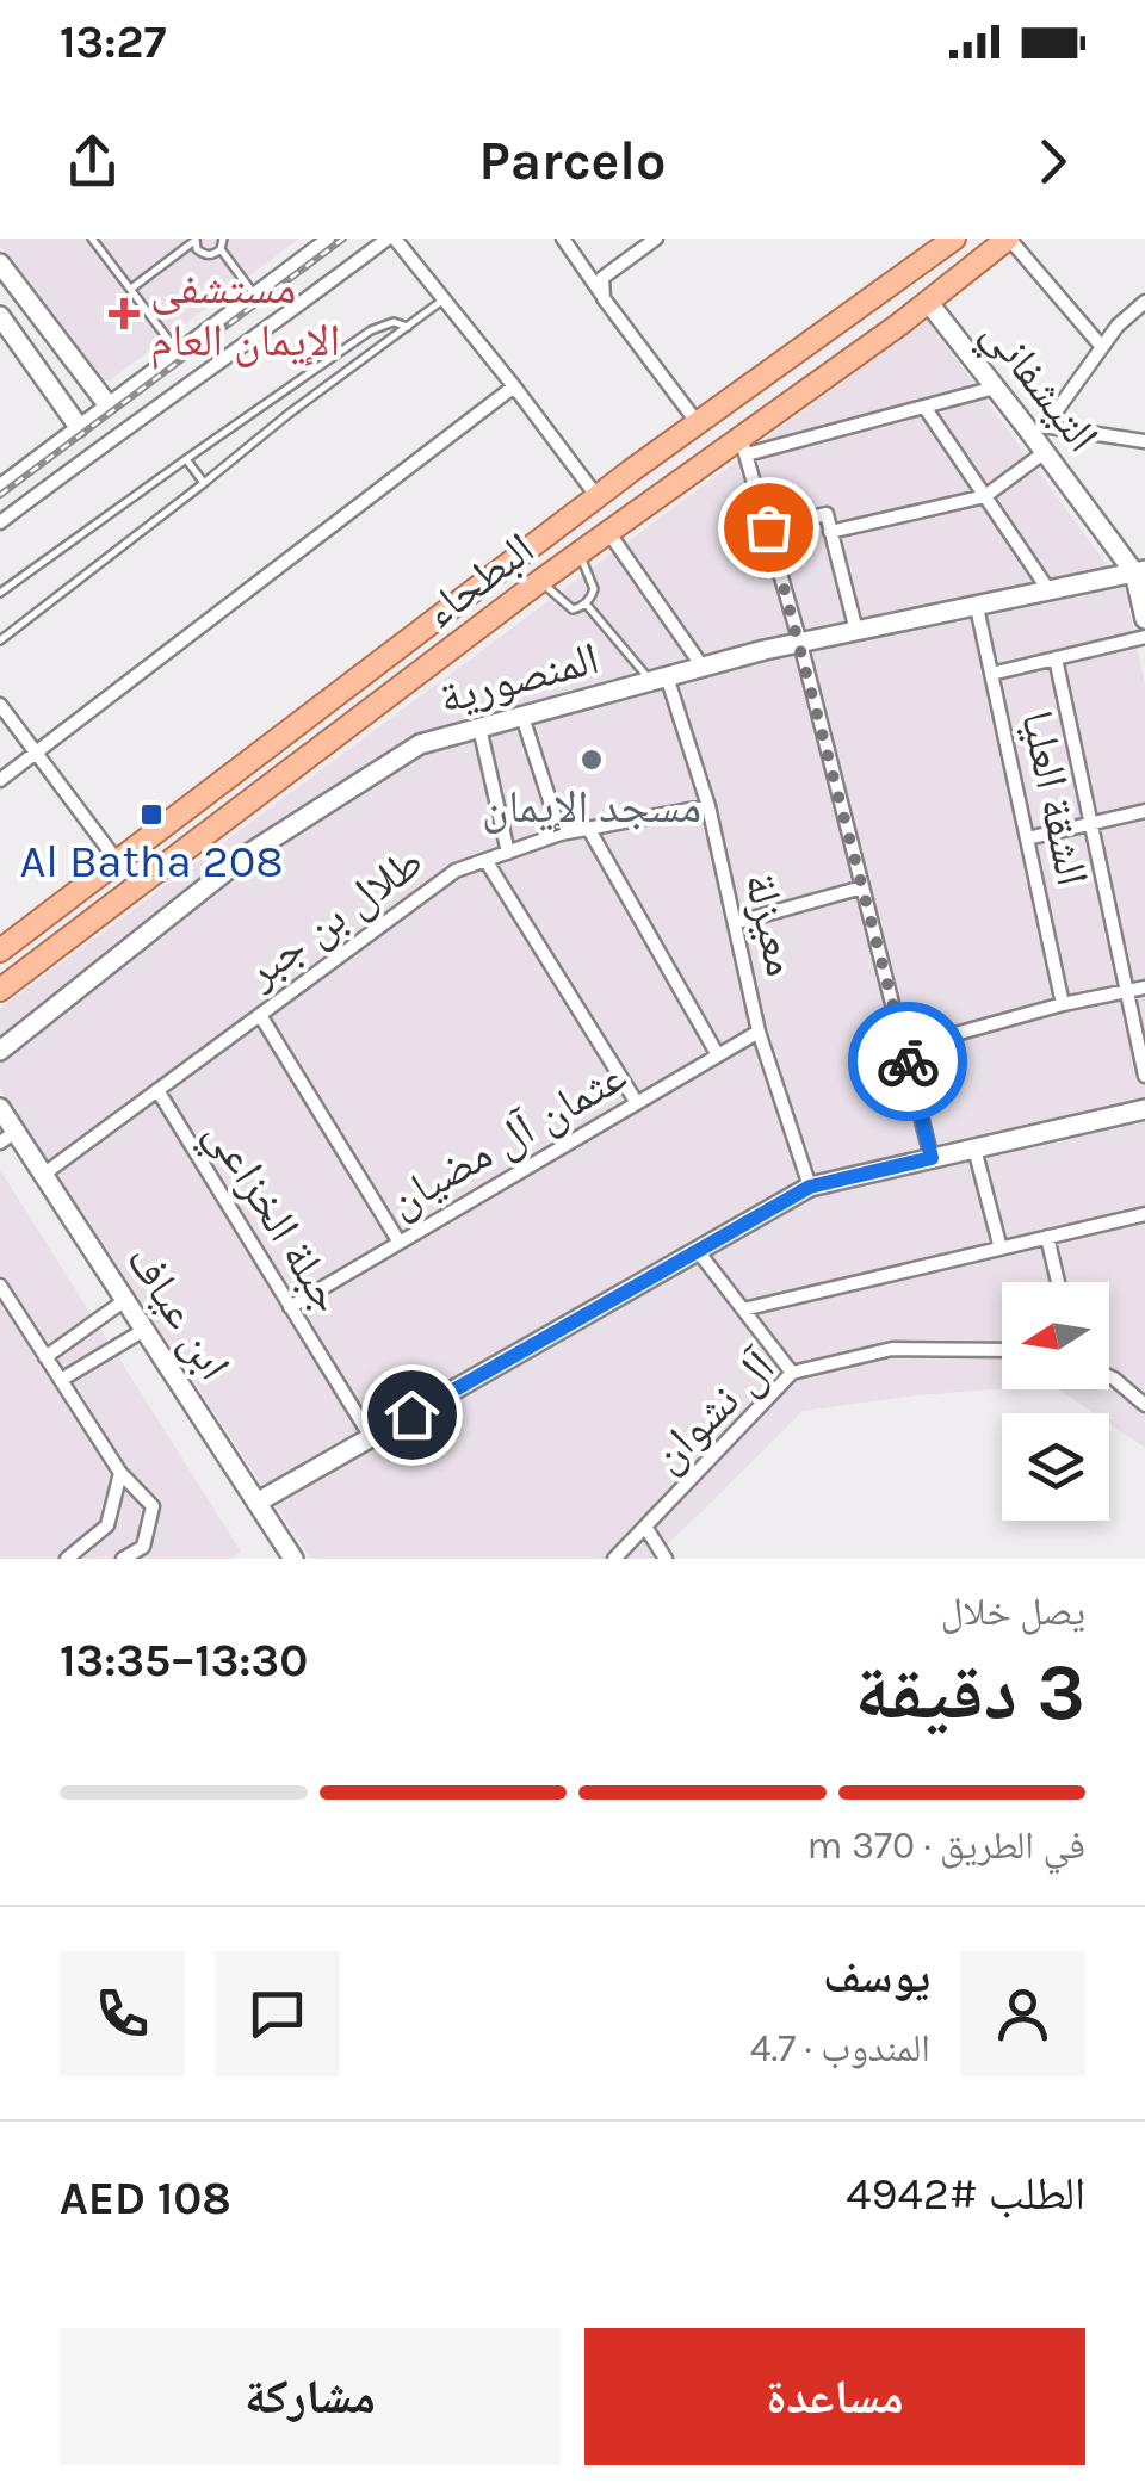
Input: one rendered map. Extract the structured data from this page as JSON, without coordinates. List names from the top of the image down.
{
  "streets": {
    "main road": ["البطحاء"],
    "street": [
      "التيشفاني",
      "المنصورية",
      "الشقة العليا",
      "طلال بن جبر",
      "معيزلة",
      "عثمان آل مضيان",
      "جبلة الخزاعي",
      "ابن عياف",
      "آل نشوان"
    ]
  },
  "crossings": [
    ["التيشفاني", "البطحاء"],
    ["التيشفاني", "المنصورية"],
    ["المنصورية", "الشقة العليا"],
    ["المنصورية", "معيزلة"],
    ["طلال بن جبر", "معيزلة"],
    ["طلال بن جبر", "جبلة الخزاعي"],
    ["طلال بن جبر", "ابن عياف"],
    ["معيزلة", "عثمان آل مضيان"],
    ["عثمان آل مضيان", "جبلة الخزاعي"]
  ],
  "places": {
    "health": ["مستشفى الإيمان العام"],
    "other": ["مسجد الإيمان"],
    "transit": ["Al Batha 208"]
  },
  "north": "left",
  "page": {
    "status": "13:27",
    "header": "Parcelo",
    "heading": ["3 دقيقة", "يصل خلال", "13:30–13:35"],
    "panel": [
      "يوسف",
      "المندوب · 4.7",
      "الطلب #4942",
      "AED 108"
    ],
    "bar": "في الطريق · 370 m",
    "buttons": ["مساعدة", "مشاركة"]
  }
}
